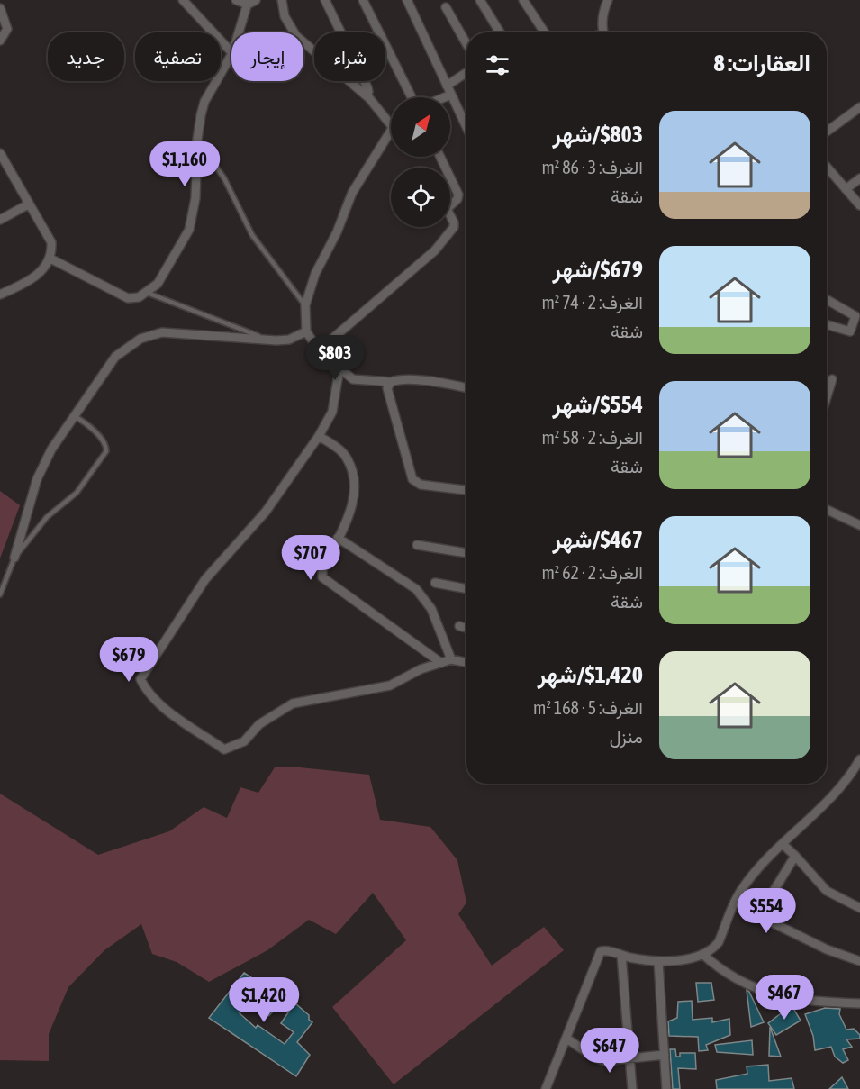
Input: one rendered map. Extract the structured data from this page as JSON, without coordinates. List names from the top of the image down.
{
  "north": "top right",
  "page": {
    "chip": [
      "شراء",
      "إيجار",
      "تصفية",
      "جديد"
    ],
    "heading": "العقارات: 8",
    "list": [
      {
        "name": "$803/شهر",
        "note": "الغرف: 3 · 86 m² · شقة"
      },
      {
        "name": "$679/شهر",
        "note": "الغرف: 2 · 74 m² · شقة"
      },
      {
        "name": "$554/شهر",
        "note": "الغرف: 2 · 58 m² · شقة"
      },
      {
        "name": "$467/شهر",
        "note": "الغرف: 2 · 62 m² · شقة"
      },
      {
        "name": "$1,420/شهر",
        "note": "الغرف: 5 · 168 m² · منزل"
      }
    ],
    "price": [
      "$1,160",
      "$803",
      "$707",
      "$679",
      "$554",
      "$467",
      "$1,420",
      "$647"
    ]
  }
}
